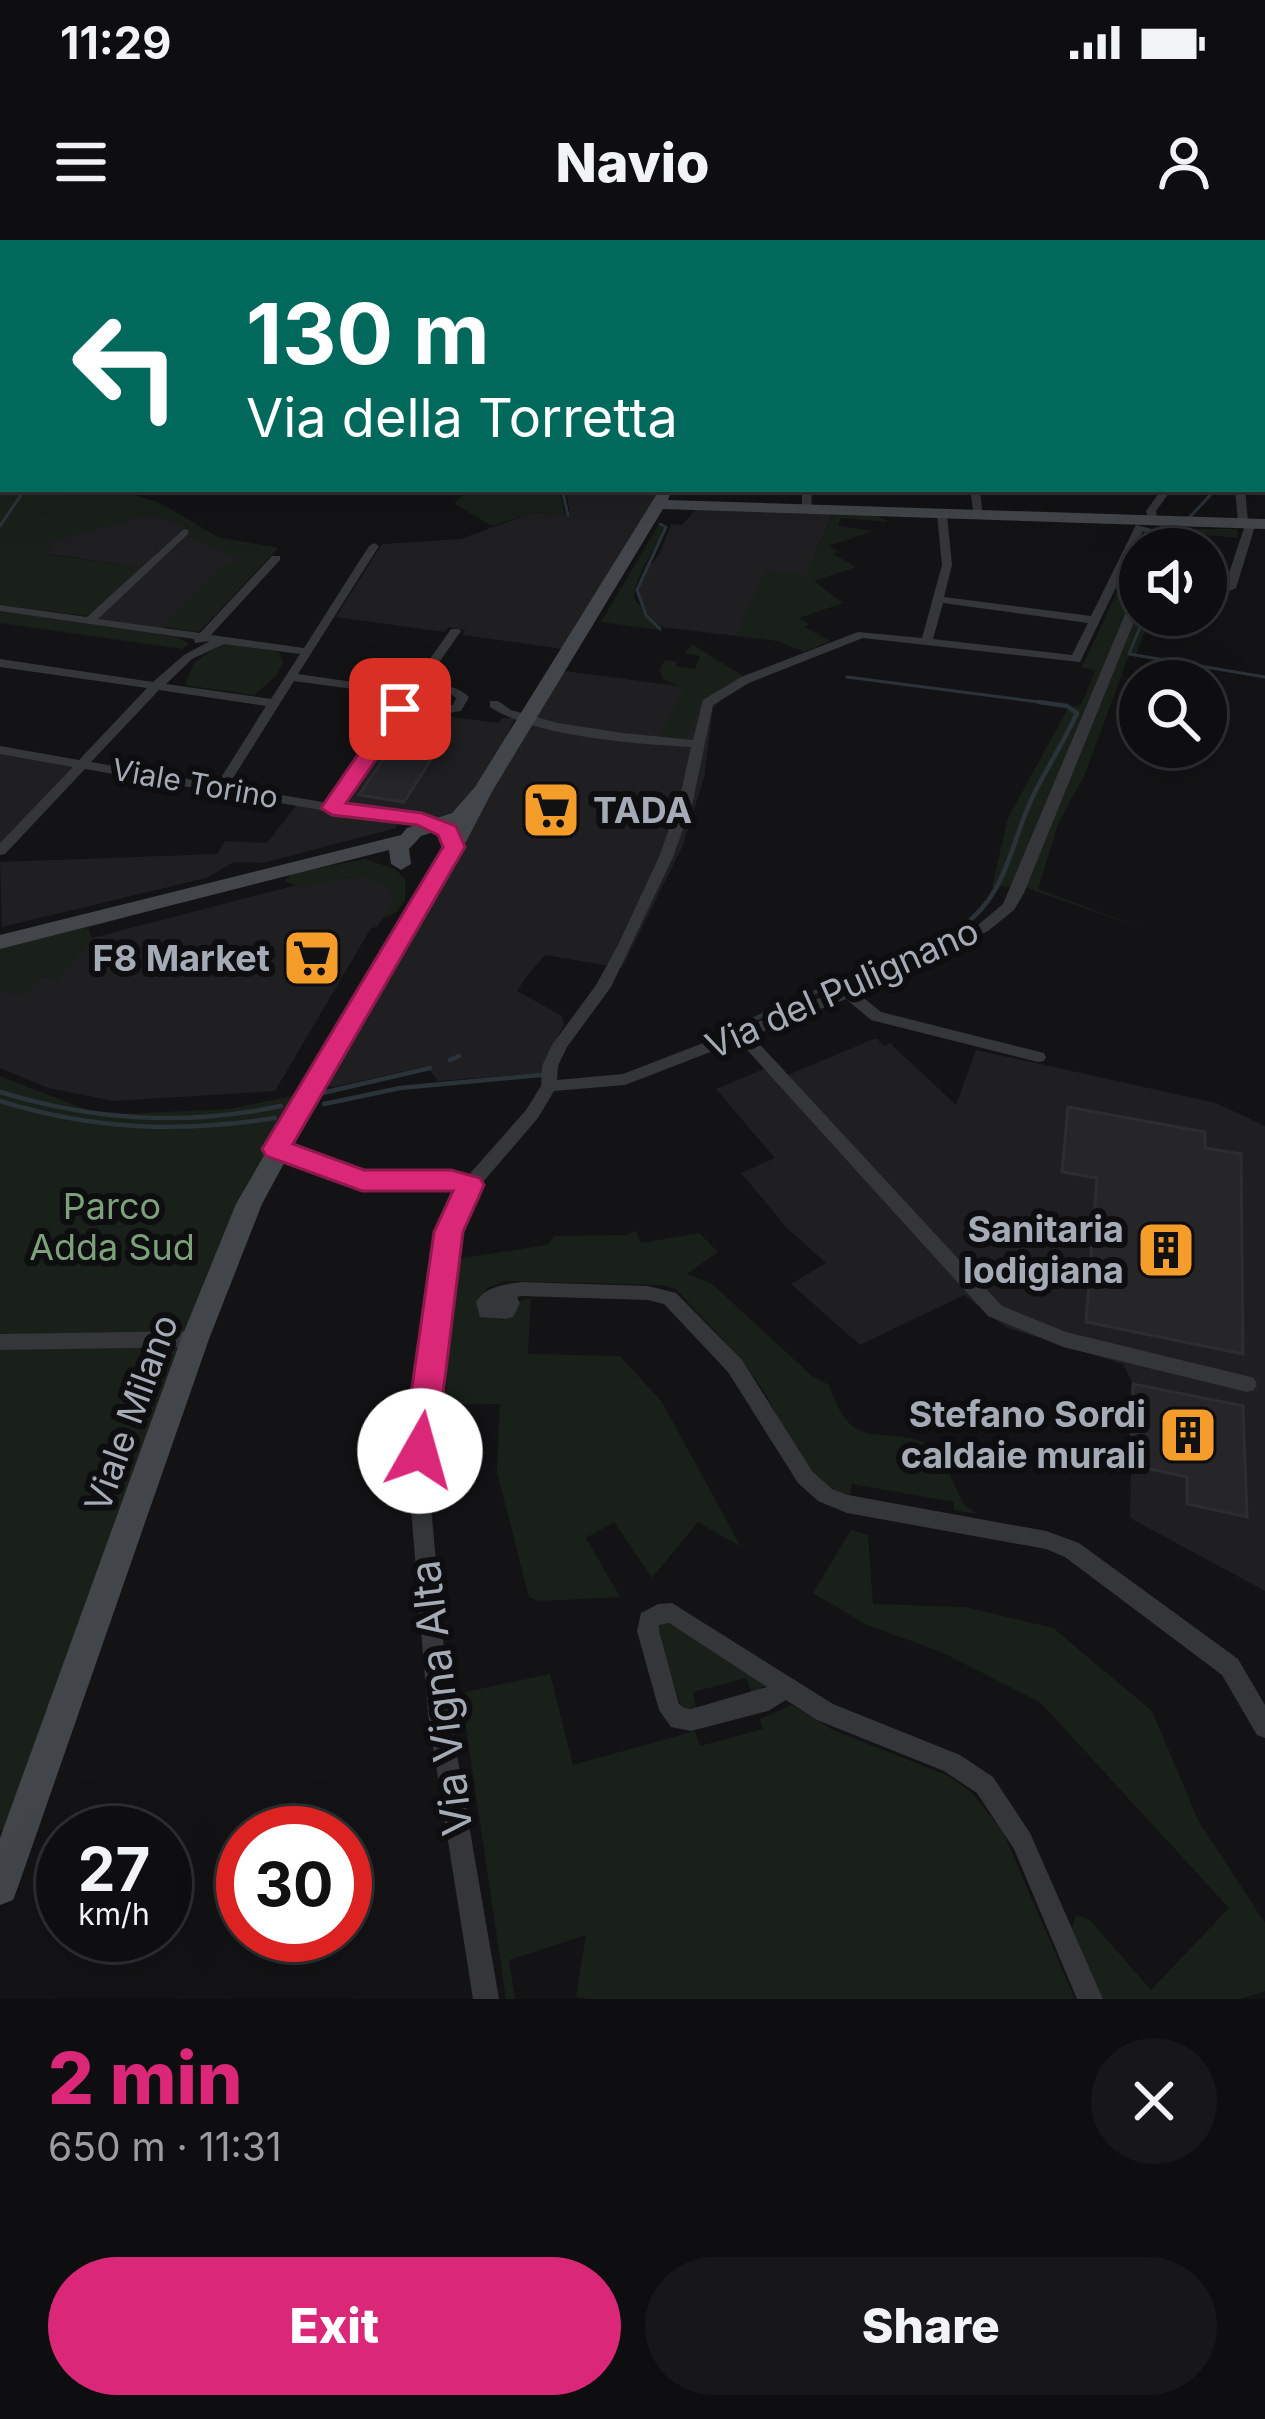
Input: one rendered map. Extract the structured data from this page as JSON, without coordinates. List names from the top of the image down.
{
  "streets": {
    "street": [
      "Viale Torino",
      "Via del Pulignano",
      "Viale Milano",
      "Via Vigna Alta"
    ]
  },
  "crossings": [
    ["Viale Torino", "Viale Milano"],
    ["Via del Pulignano", "Via Vigna Alta"]
  ],
  "parks": ["Parco Adda Sud"],
  "places": {
    "supermarket": ["TADA", "F8 Market"],
    "building": ["Sanitaria lodigiana", "Stefano Sordi caldaie murali"]
  },
  "page": {
    "status": "11:29",
    "header": "Navio",
    "turn": ["130 m", "Via della Torretta"],
    "speed": "27 km/h",
    "limit": "30",
    "heading": ["2 min", "650 m · 11:31"],
    "buttons": ["Exit", "Share"]
  }
}
